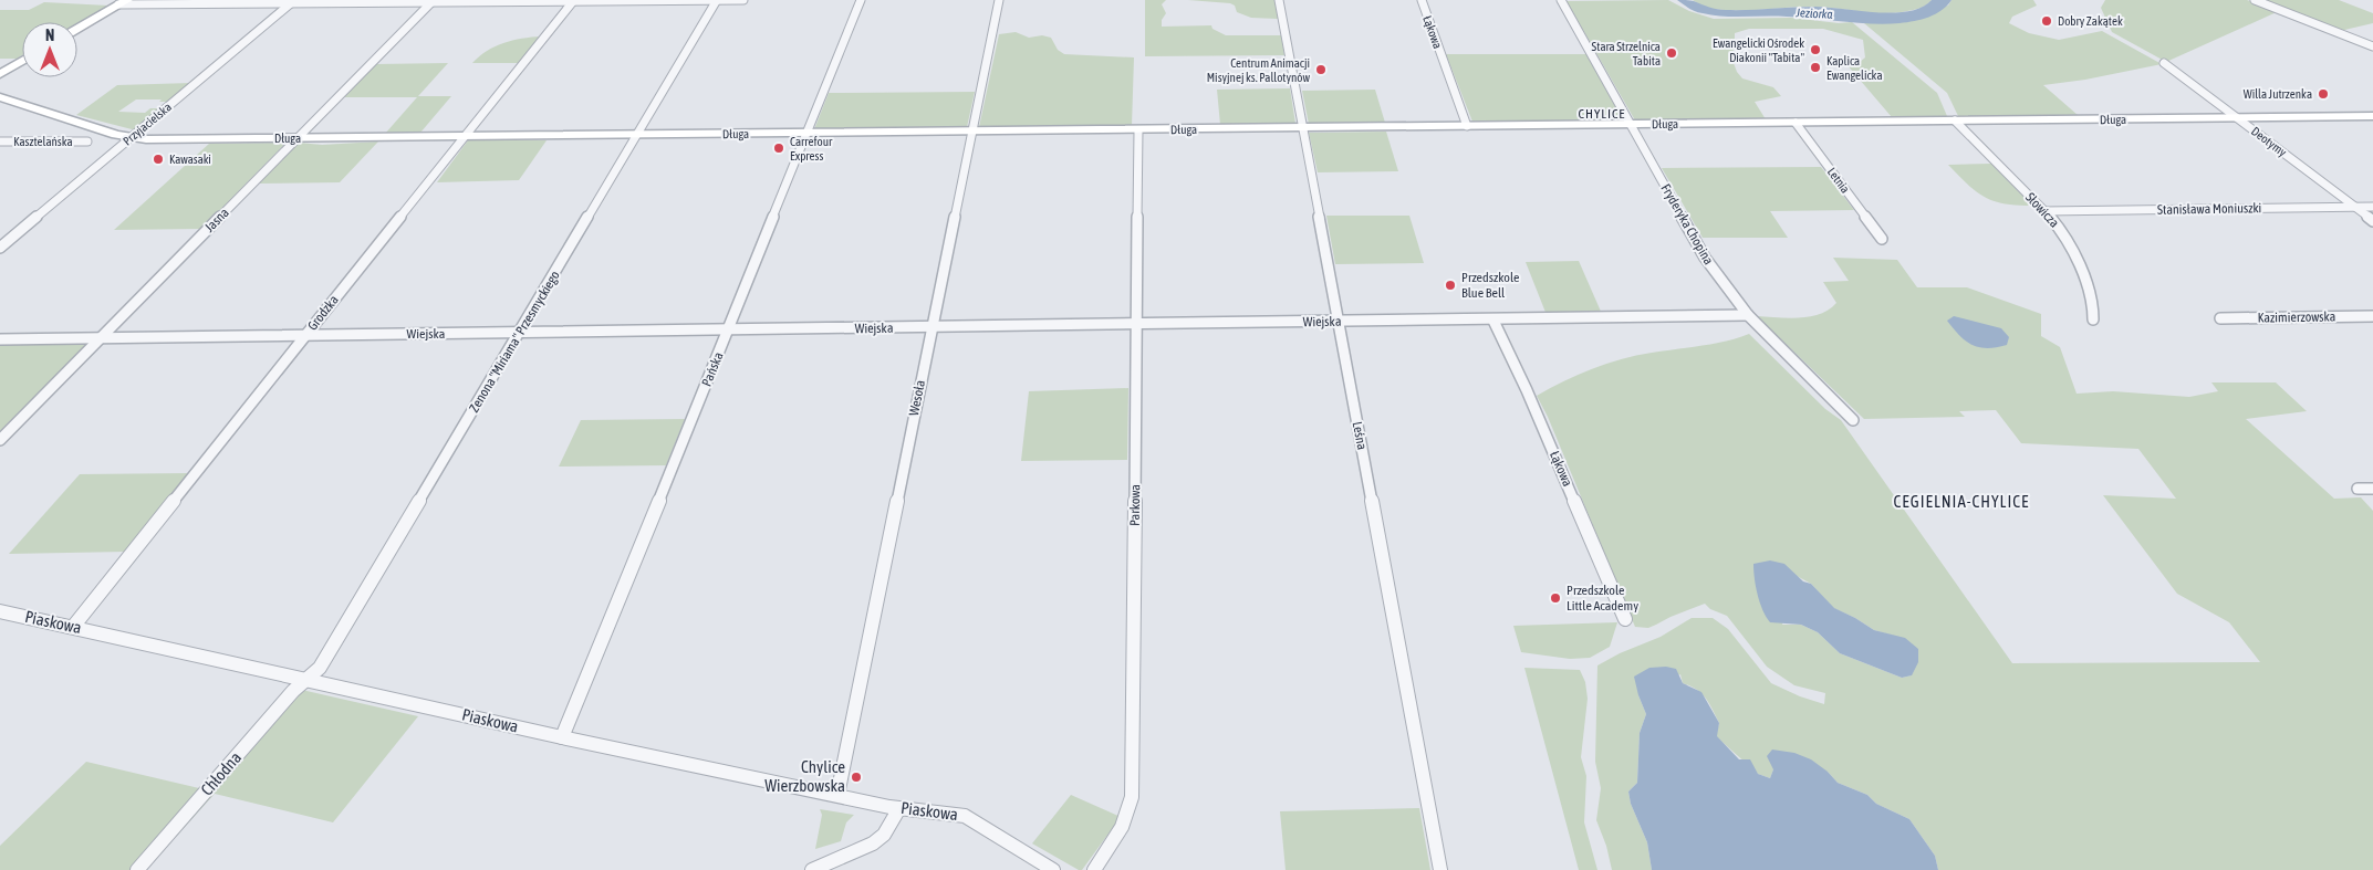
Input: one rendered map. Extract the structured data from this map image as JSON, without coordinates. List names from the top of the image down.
{
  "streets": {
    "street": [
      "Łąkowa",
      "Długa",
      "Przyjacielska",
      "Kasztelańska",
      "Deotymy",
      "Letnia",
      "Stanisława Moniuszki",
      "Słowicza",
      "Jasna",
      "Fryderyka Chopina",
      "Grodzka",
      "Kazimierzowska",
      "Wiejska",
      "Zenona \"Miriama\" Przesmyckiego",
      "Pańska",
      "Wesoła",
      "Leśna",
      "Parkowa",
      "Piaskowa",
      "Chłodna"
    ]
  },
  "crossings": [
    ["Łąkowa", "Długa"],
    ["Łąkowa", "Wiejska"],
    ["Długa", "Przyjacielska"],
    ["Długa", "Deotymy"],
    ["Długa", "Letnia"],
    ["Długa", "Słowicza"],
    ["Długa", "Jasna"],
    ["Długa", "Fryderyka Chopina"],
    ["Długa", "Grodzka"],
    ["Długa", "Zenona \"Miriama\" Przesmyckiego"],
    ["Długa", "Pańska"],
    ["Długa", "Wesoła"],
    ["Długa", "Leśna"],
    ["Długa", "Parkowa"],
    ["Deotymy", "Stanisława Moniuszki"],
    ["Stanisława Moniuszki", "Słowicza"],
    ["Jasna", "Wiejska"],
    ["Fryderyka Chopina", "Wiejska"],
    ["Grodzka", "Wiejska"],
    ["Grodzka", "Piaskowa"],
    ["Wiejska", "Zenona \"Miriama\" Przesmyckiego"],
    ["Wiejska", "Pańska"],
    ["Wiejska", "Wesoła"],
    ["Wiejska", "Leśna"],
    ["Wiejska", "Parkowa"],
    ["Zenona \"Miriama\" Przesmyckiego", "Piaskowa"],
    ["Zenona \"Miriama\" Przesmyckiego", "Chłodna"],
    ["Pańska", "Piaskowa"],
    ["Wesoła", "Piaskowa"],
    ["Piaskowa", "Chłodna"]
  ],
  "districts": ["CHYLICE", "CEGIELNIA-CHYLICE"],
  "water": ["Jeziorka"],
  "places": [
    "Dobry Zakątek",
    "Ewangelicki Ośrodek Diakonii \"Tabita\"",
    "Stara Strzelnica Tabita",
    "Kaplica Ewangelicka",
    "Centrum Animacji Misyjnej ks. Pallotynów",
    "Willa Jutrzenka",
    "Carrefour Express",
    "Kawasaki",
    "Przedszkole Blue Bell",
    "Przedszkole Little Academy",
    "Chylice Wierzbowska"
  ],
  "north": "top"
}
